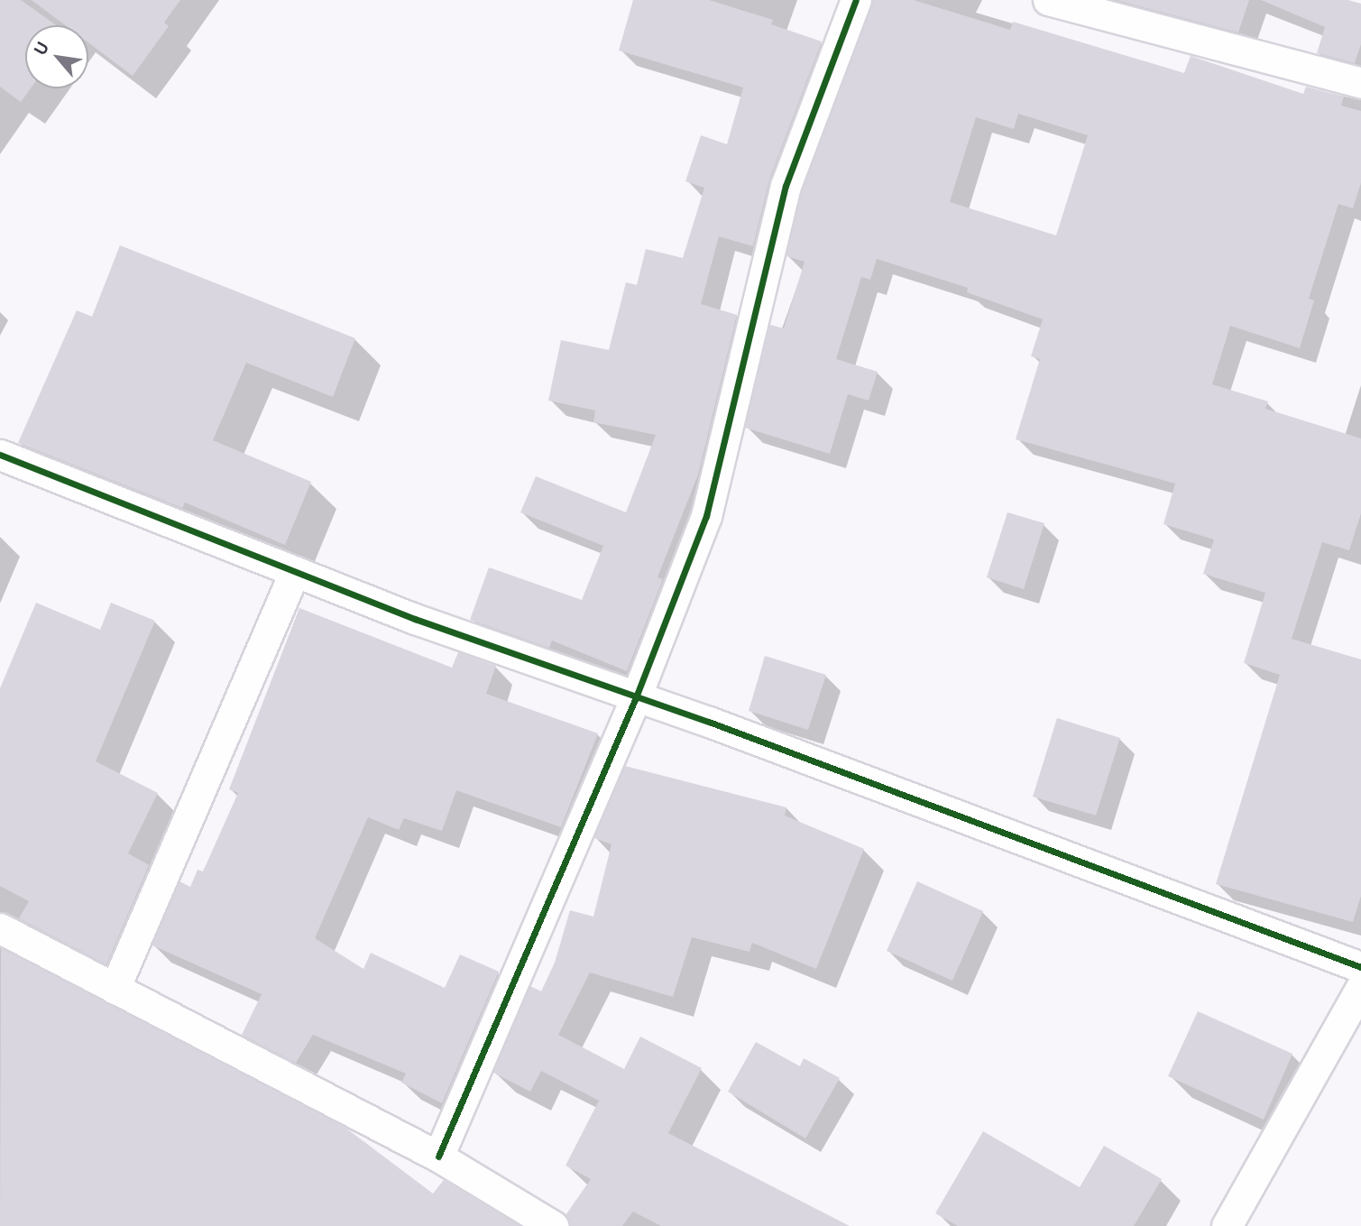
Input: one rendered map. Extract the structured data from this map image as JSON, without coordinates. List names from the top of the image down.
{
  "north": "top left"
}
